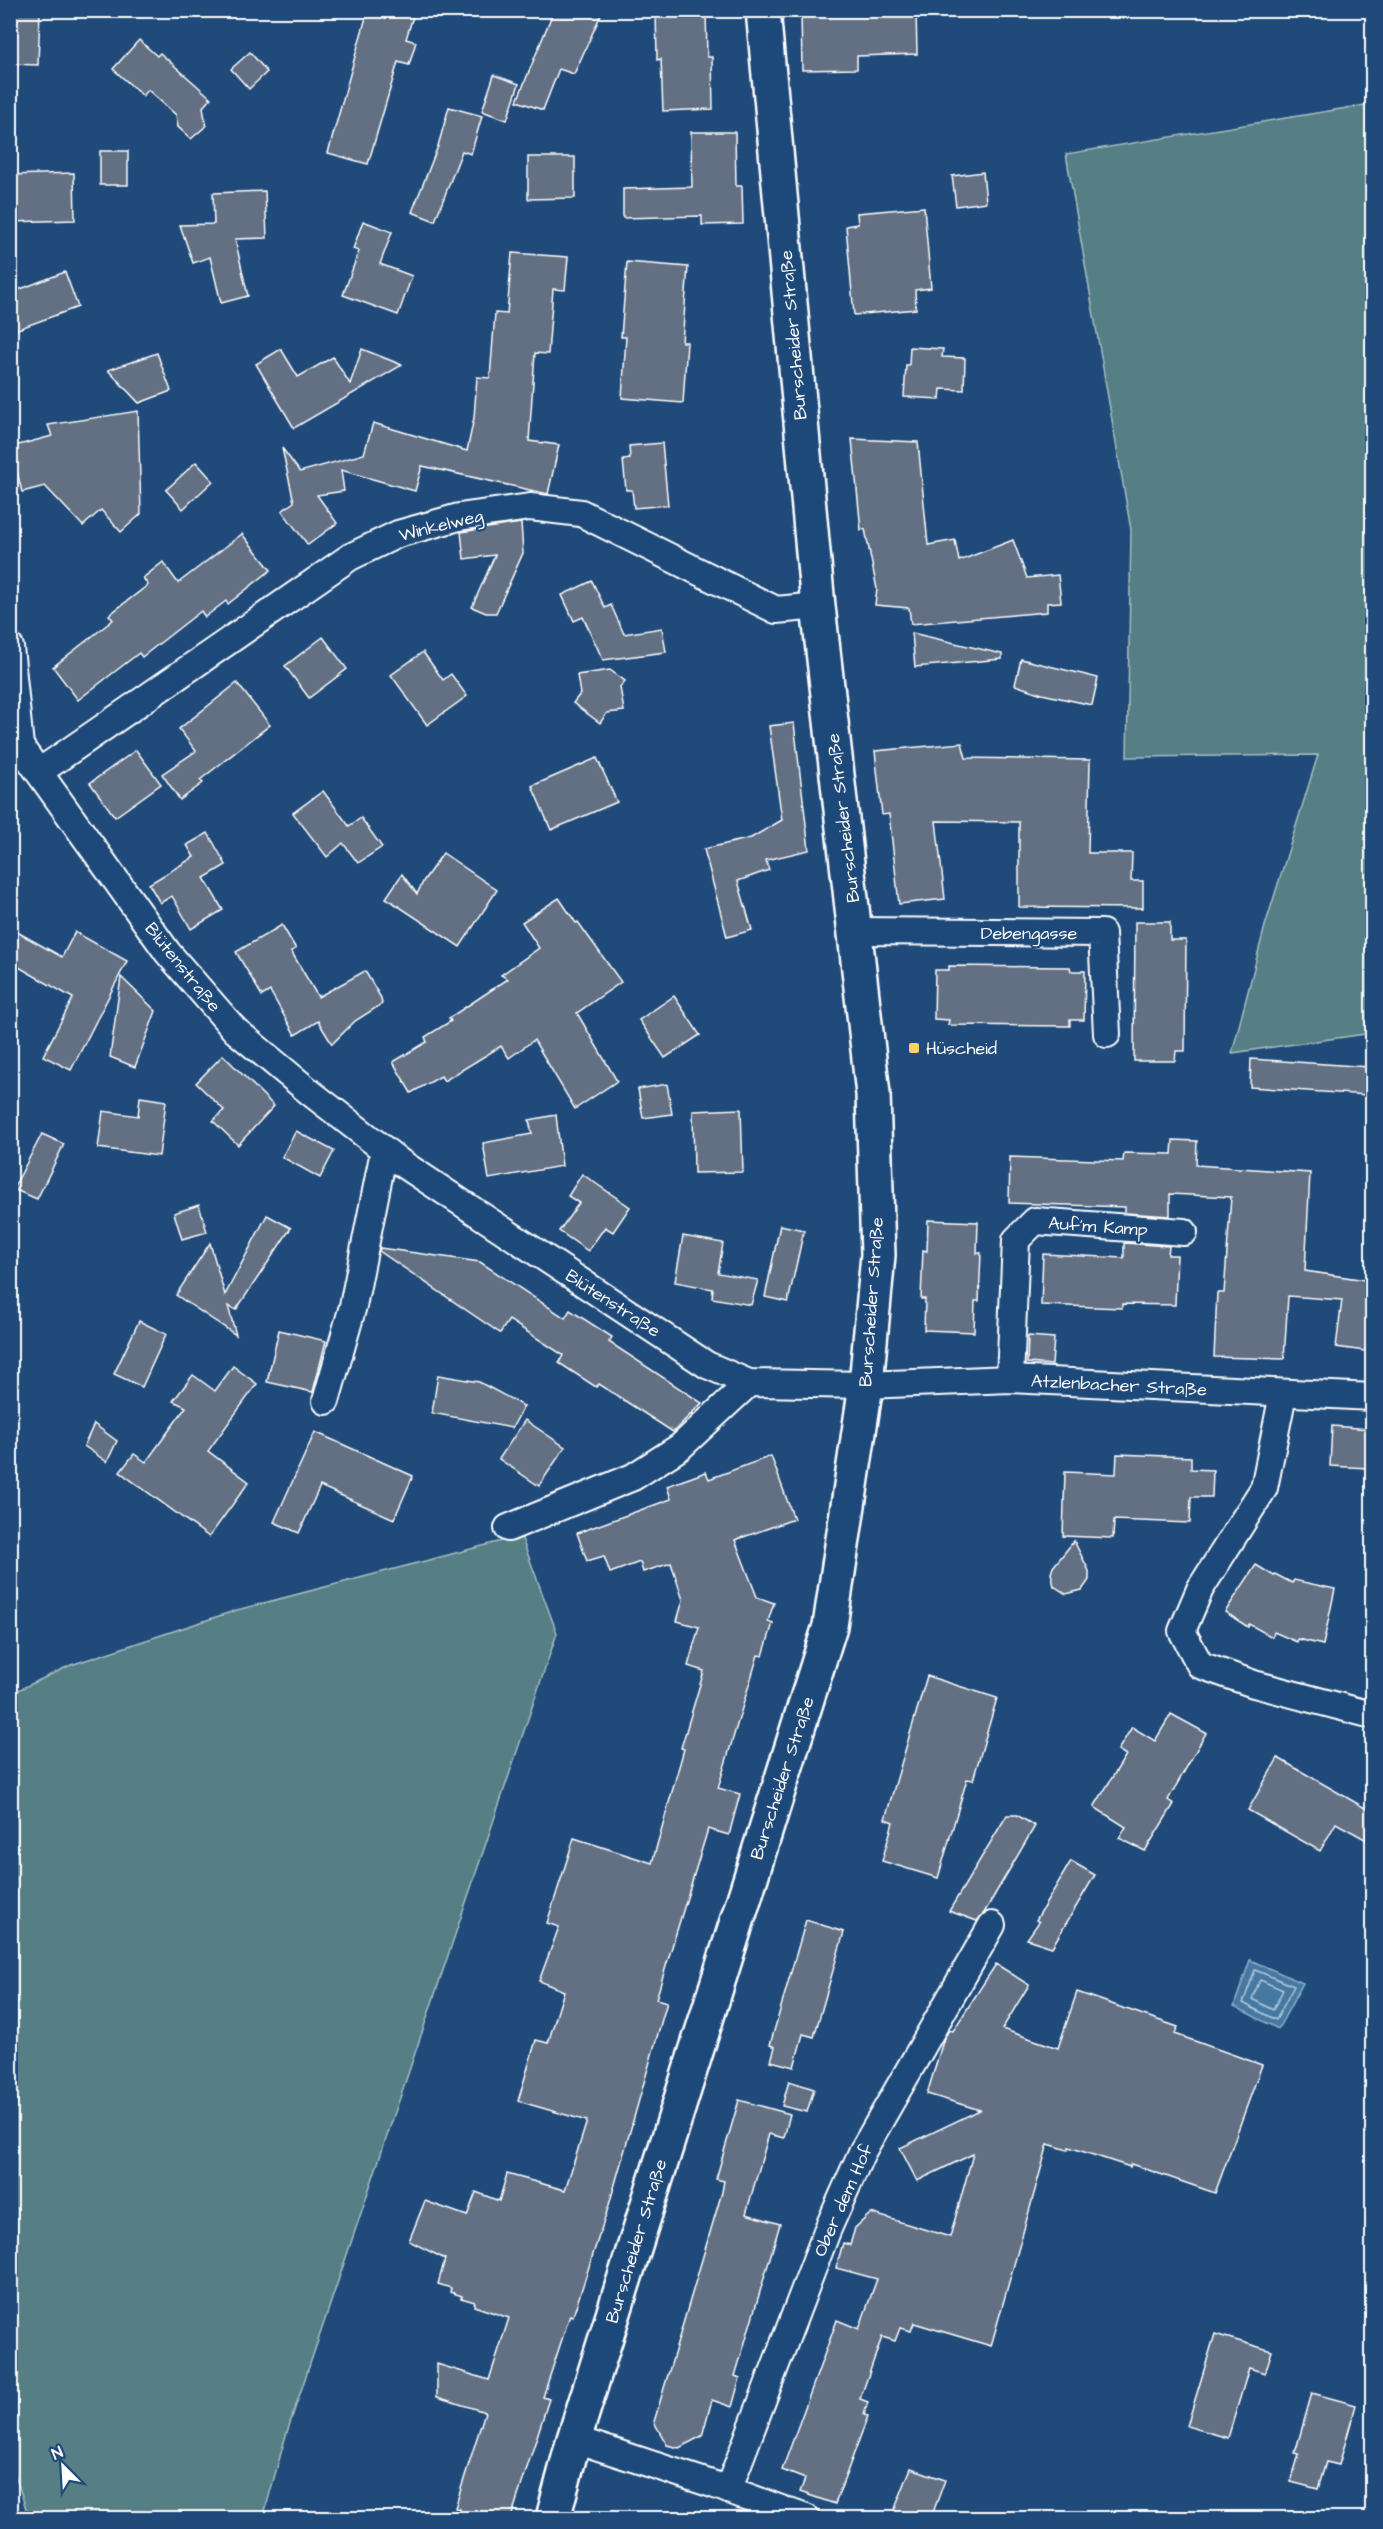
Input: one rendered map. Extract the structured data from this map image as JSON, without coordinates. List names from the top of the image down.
{
  "streets": {
    "main road": ["Burscheider Straße"],
    "street": [
      "Winkelweg",
      "Debengasse",
      "Blütenstraße",
      "Auf'm Kamp",
      "Atzlenbacher Straße",
      "Ober dem Hof"
    ]
  },
  "crossings": [
    ["Burscheider Straße", "Winkelweg"],
    ["Burscheider Straße", "Debengasse"],
    ["Burscheider Straße", "Blütenstraße"],
    ["Burscheider Straße", "Atzlenbacher Straße"],
    ["Winkelweg", "Blütenstraße"],
    ["Blütenstraße", "Atzlenbacher Straße"],
    ["Auf'm Kamp", "Atzlenbacher Straße"]
  ],
  "places": {
    "transit": ["Hüscheid"]
  },
  "north": "top left"
}
